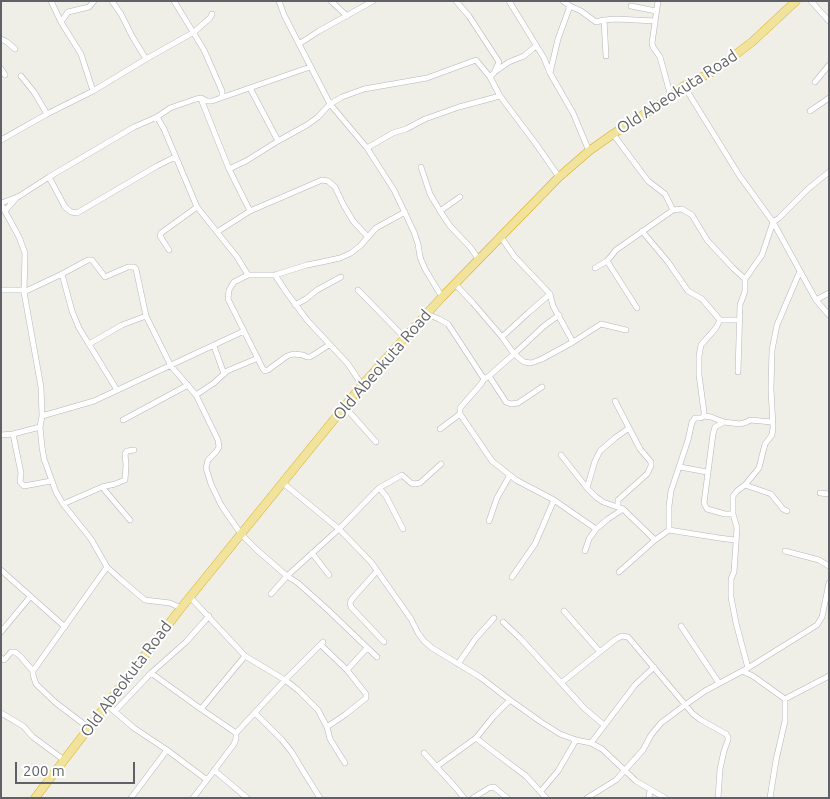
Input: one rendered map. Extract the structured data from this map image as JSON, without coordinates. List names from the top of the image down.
{
  "streets": {
    "highway": ["Old Abeokuta Road"]
  },
  "scale_bar": "200 m"
}
